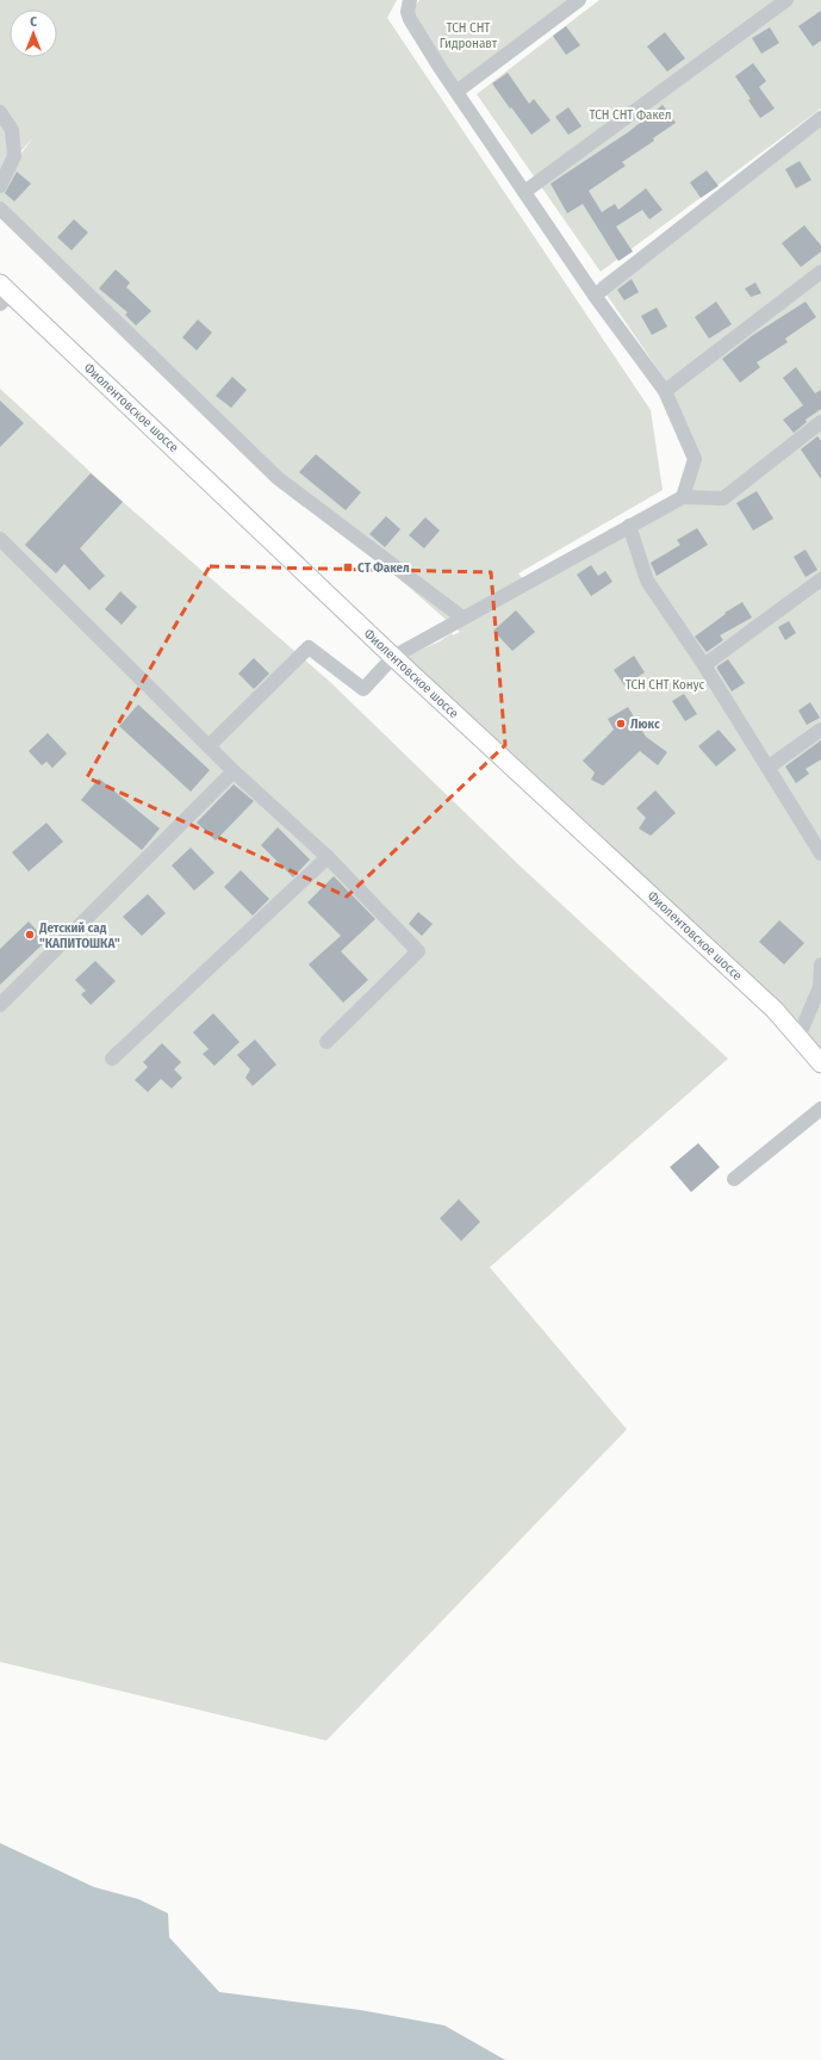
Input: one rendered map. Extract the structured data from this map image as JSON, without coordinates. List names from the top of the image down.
{
  "streets": {
    "main road": ["Фиолентовское шоссе"]
  },
  "parks": ["ТСН СНТ Гидронавт", "ТСН СНТ Факел", "ТСН СНТ Конус"],
  "places": {
    "transit": ["СТ Факел"],
    "other": ["Люкс", "Детский сад \"КАПИТОШКА\""]
  },
  "north": "top"
}
